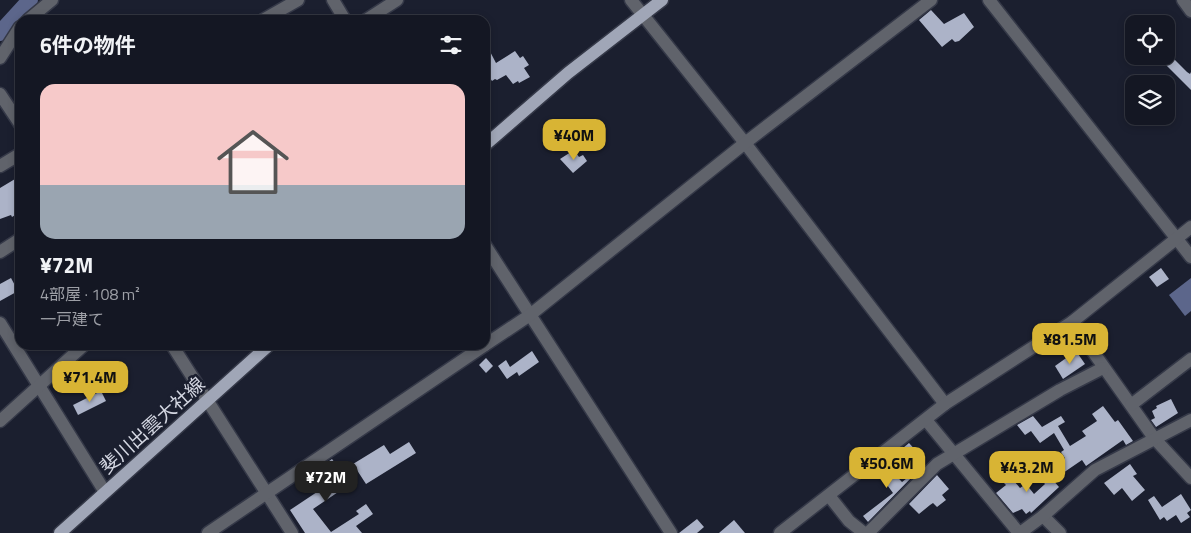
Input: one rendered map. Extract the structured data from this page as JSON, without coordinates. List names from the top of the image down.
{
  "streets": {
    "main road": ["斐川出雲大社線"]
  },
  "page": {
    "heading": "6件の物件",
    "list": [
      {
        "name": "¥72M",
        "note": "4部屋 · 108 m² · 一戸建て"
      }
    ],
    "price": [
      "¥40M",
      "¥81.5M",
      "¥71.4M",
      "¥50.6M",
      "¥43.2M",
      "¥72M"
    ]
  }
}
